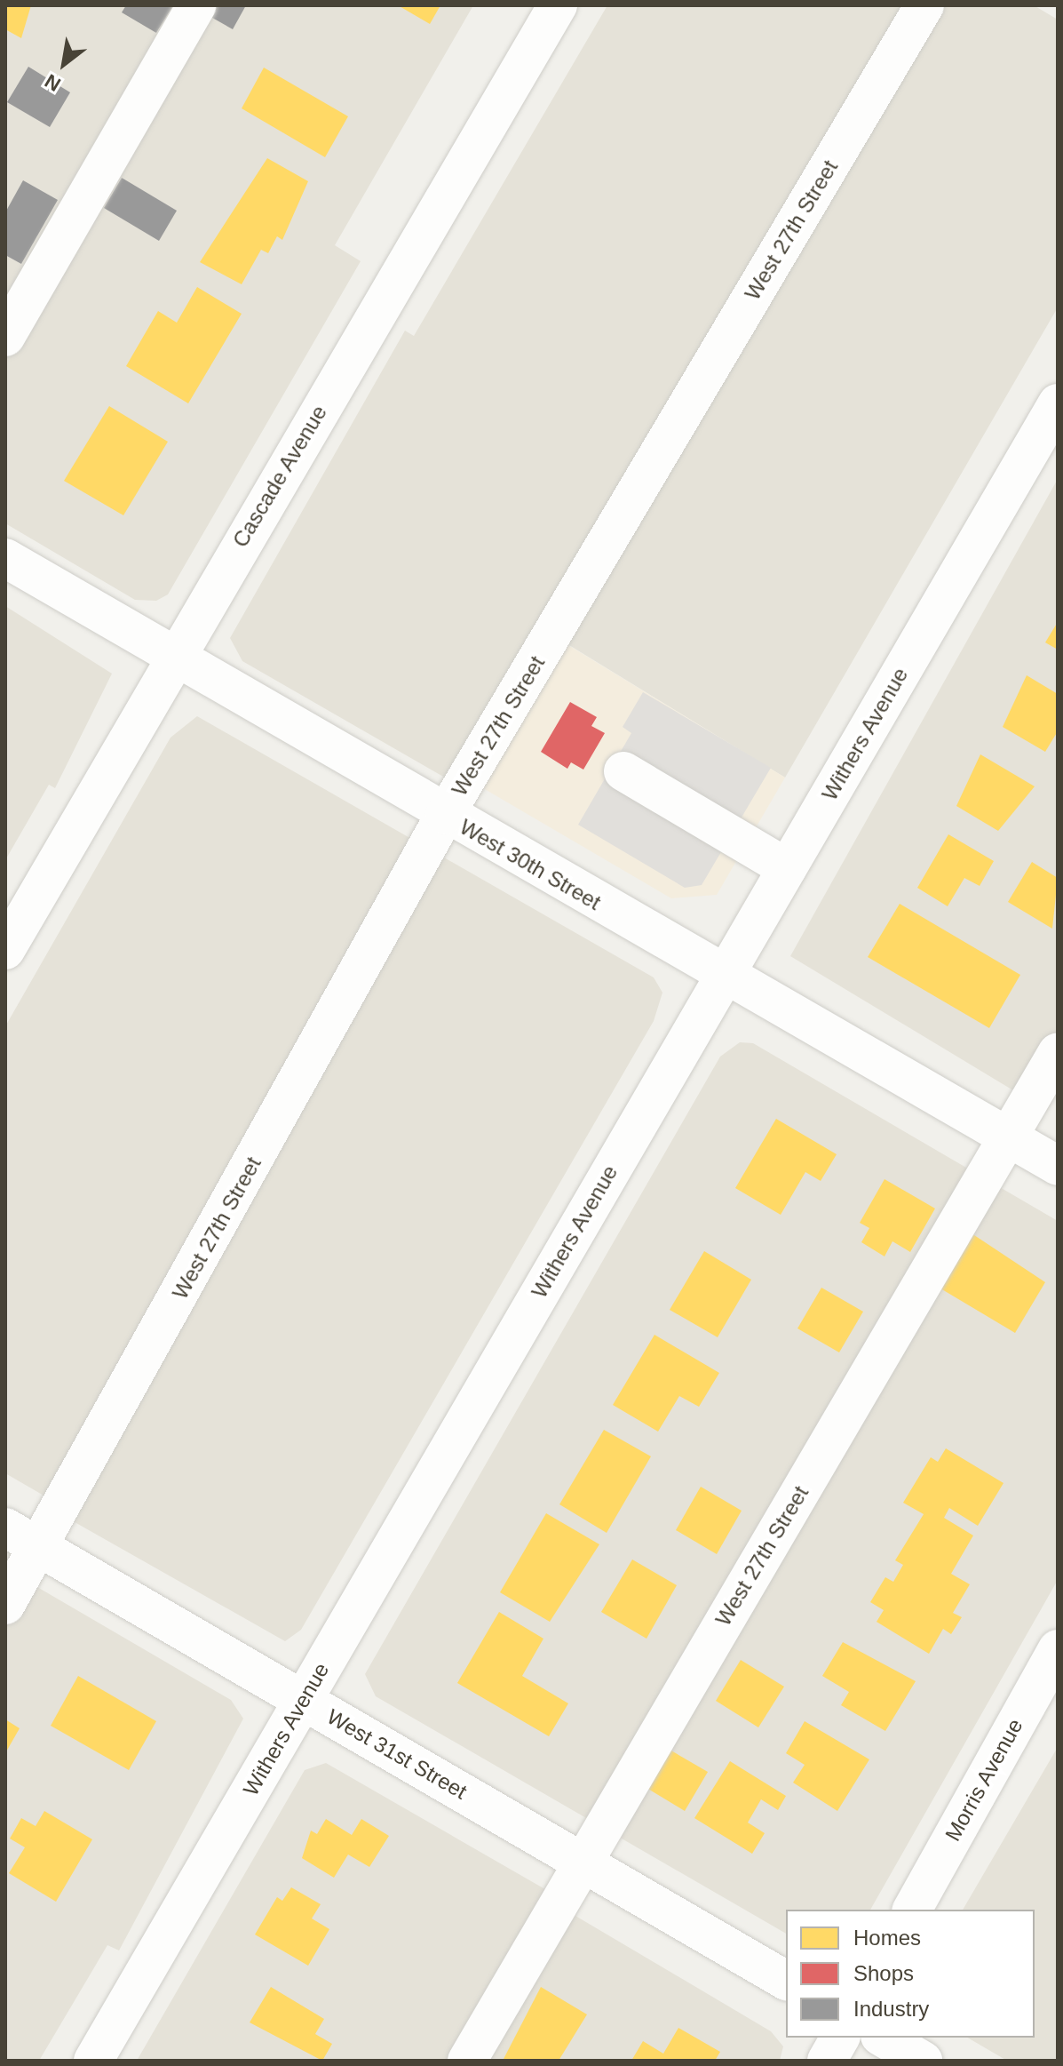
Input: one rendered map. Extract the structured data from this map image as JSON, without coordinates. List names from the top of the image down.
{
  "streets": {
    "street": [
      "West 27th Street",
      "Cascade Avenue",
      "Withers Avenue",
      "West 30th Street",
      "West 31st Street",
      "Morris Avenue"
    ]
  },
  "crossings": [
    ["West 27th Street", "West 30th Street"],
    ["West 27th Street", "West 31st Street"],
    ["Cascade Avenue", "West 30th Street"],
    ["Withers Avenue", "West 30th Street"],
    ["Withers Avenue", "West 31st Street"]
  ],
  "legend": ["Homes", "Shops", "Industry"],
  "north": "bottom left"
}
